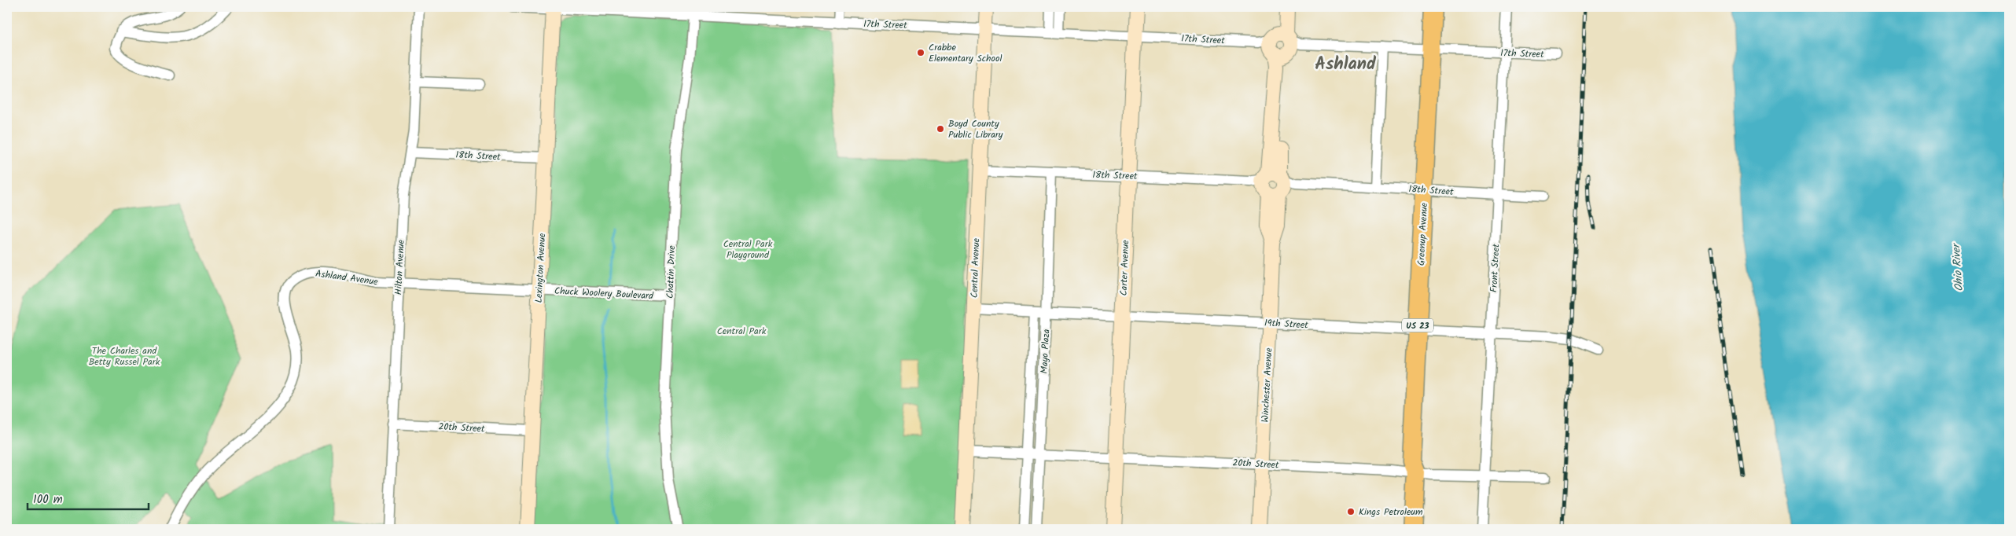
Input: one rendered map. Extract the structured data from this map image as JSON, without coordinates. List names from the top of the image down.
{
  "streets": {
    "highway": ["Greenup Avenue", "US 23"],
    "street": [
      "17th Street",
      "18th Street",
      "Hilton Avenue",
      "Lexington Avenue",
      "Central Avenue",
      "Carter Avenue",
      "Front Street",
      "Chattin Drive",
      "Ashland Avenue",
      "Chuck Woolery Boulevard",
      "19th Street",
      "Mayo Plaza",
      "Winchester Avenue",
      "20th Street"
    ]
  },
  "crossings": [
    ["17th Street", "Greenup Avenue"],
    ["17th Street", "Lexington Avenue"],
    ["17th Street", "Central Avenue"],
    ["17th Street", "Carter Avenue"],
    ["17th Street", "Front Street"],
    ["17th Street", "Chattin Drive"],
    ["17th Street", "Winchester Avenue"],
    ["18th Street", "Greenup Avenue"],
    ["18th Street", "Hilton Avenue"],
    ["18th Street", "Lexington Avenue"],
    ["18th Street", "Central Avenue"],
    ["18th Street", "Carter Avenue"],
    ["18th Street", "Front Street"],
    ["18th Street", "Mayo Plaza"],
    ["18th Street", "Winchester Avenue"],
    ["Greenup Avenue", "19th Street"],
    ["Greenup Avenue", "20th Street"],
    ["Hilton Avenue", "Ashland Avenue"],
    ["Hilton Avenue", "20th Street"],
    ["Lexington Avenue", "Ashland Avenue"],
    ["Lexington Avenue", "Chuck Woolery Boulevard"],
    ["Lexington Avenue", "20th Street"],
    ["Central Avenue", "19th Street"],
    ["Central Avenue", "20th Street"],
    ["Carter Avenue", "19th Street"],
    ["Carter Avenue", "20th Street"],
    ["Front Street", "19th Street"],
    ["Front Street", "20th Street"],
    ["Chattin Drive", "Chuck Woolery Boulevard"],
    ["Ashland Avenue", "Chuck Woolery Boulevard"],
    ["19th Street", "Mayo Plaza"],
    ["19th Street", "Winchester Avenue"],
    ["Mayo Plaza", "20th Street"],
    ["Winchester Avenue", "20th Street"]
  ],
  "districts": ["Ashland"],
  "water": ["Ohio River"],
  "parks": ["Central Park Playground", "Central Park", "The Charles and Betty Russel Park"],
  "places": ["Crabbe Elementary School", "Boyd County Public Library", "Kings Petroleum"],
  "scale_bar": "100 m"
}
